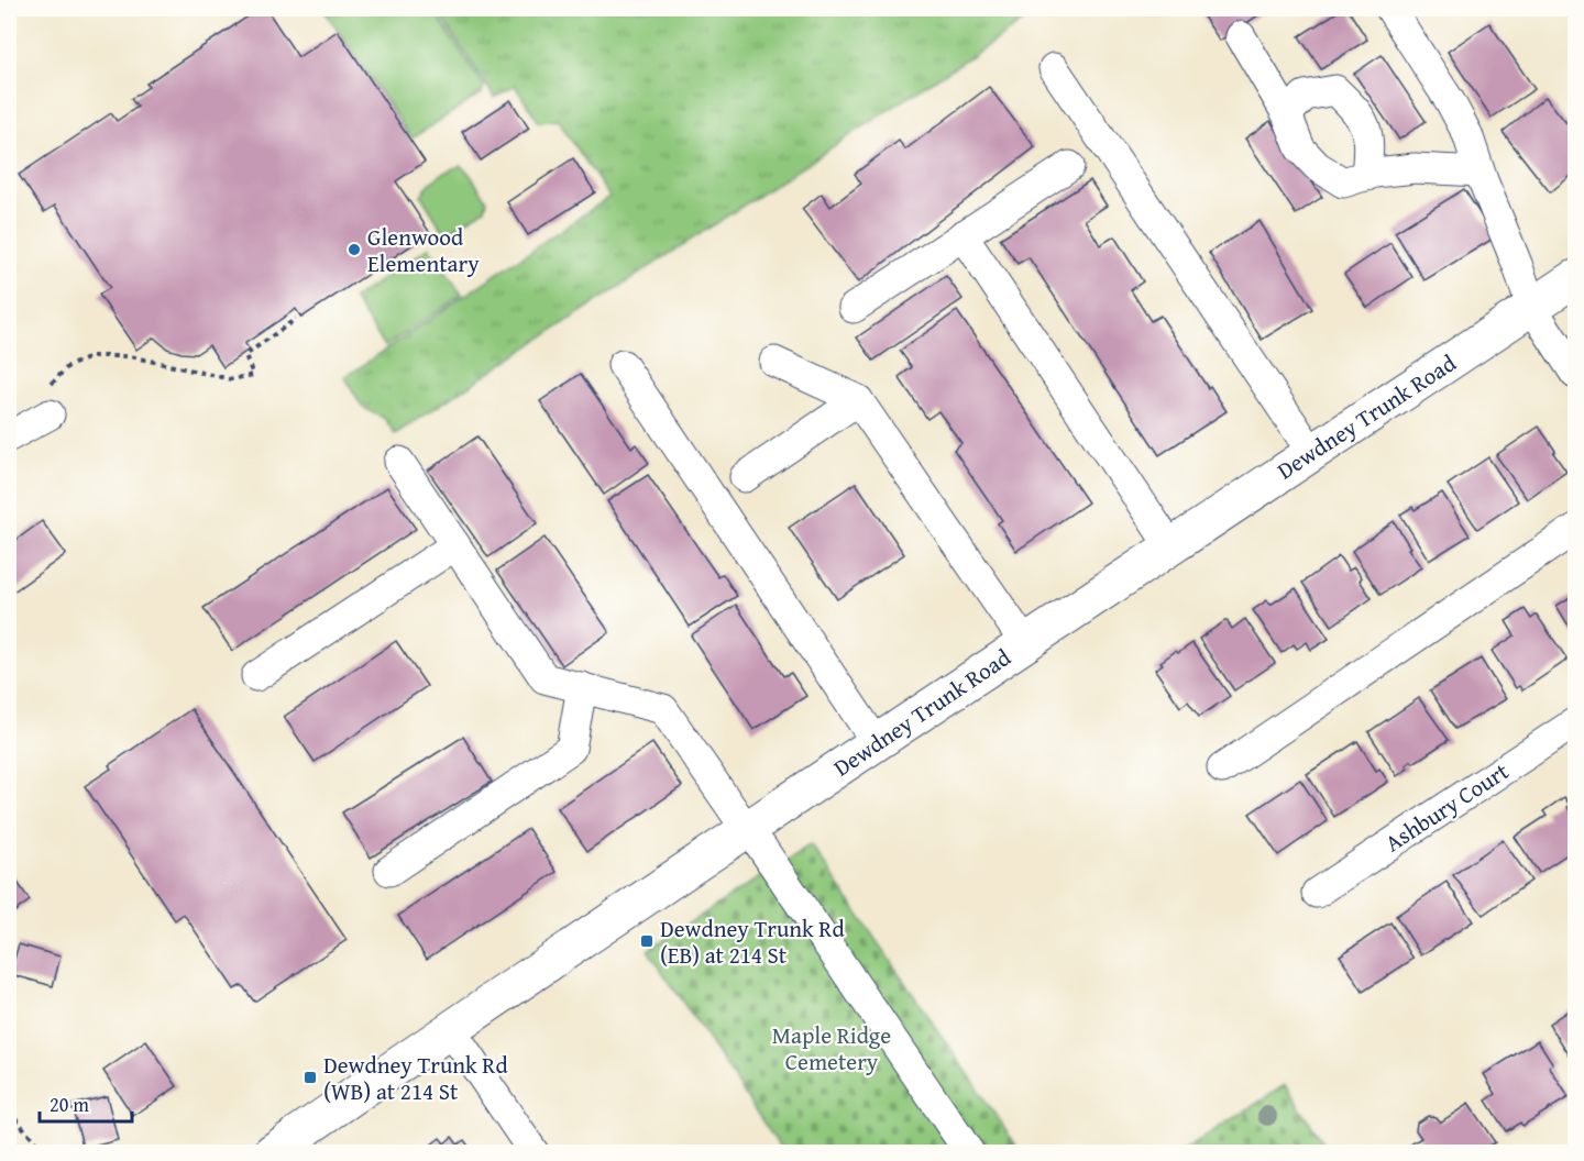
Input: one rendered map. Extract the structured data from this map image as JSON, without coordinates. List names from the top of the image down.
{
  "streets": {
    "main road": ["Dewdney Trunk Road"],
    "street": ["Ashbury Court"]
  },
  "parks": ["Maple Ridge Cemetery"],
  "places": {
    "other": ["Glenwood Elementary"],
    "transit": ["Dewdney Trunk Rd (EB) at 214 St", "Dewdney Trunk Rd (WB) at 214 St"]
  },
  "scale_bar": "20 m"
}
